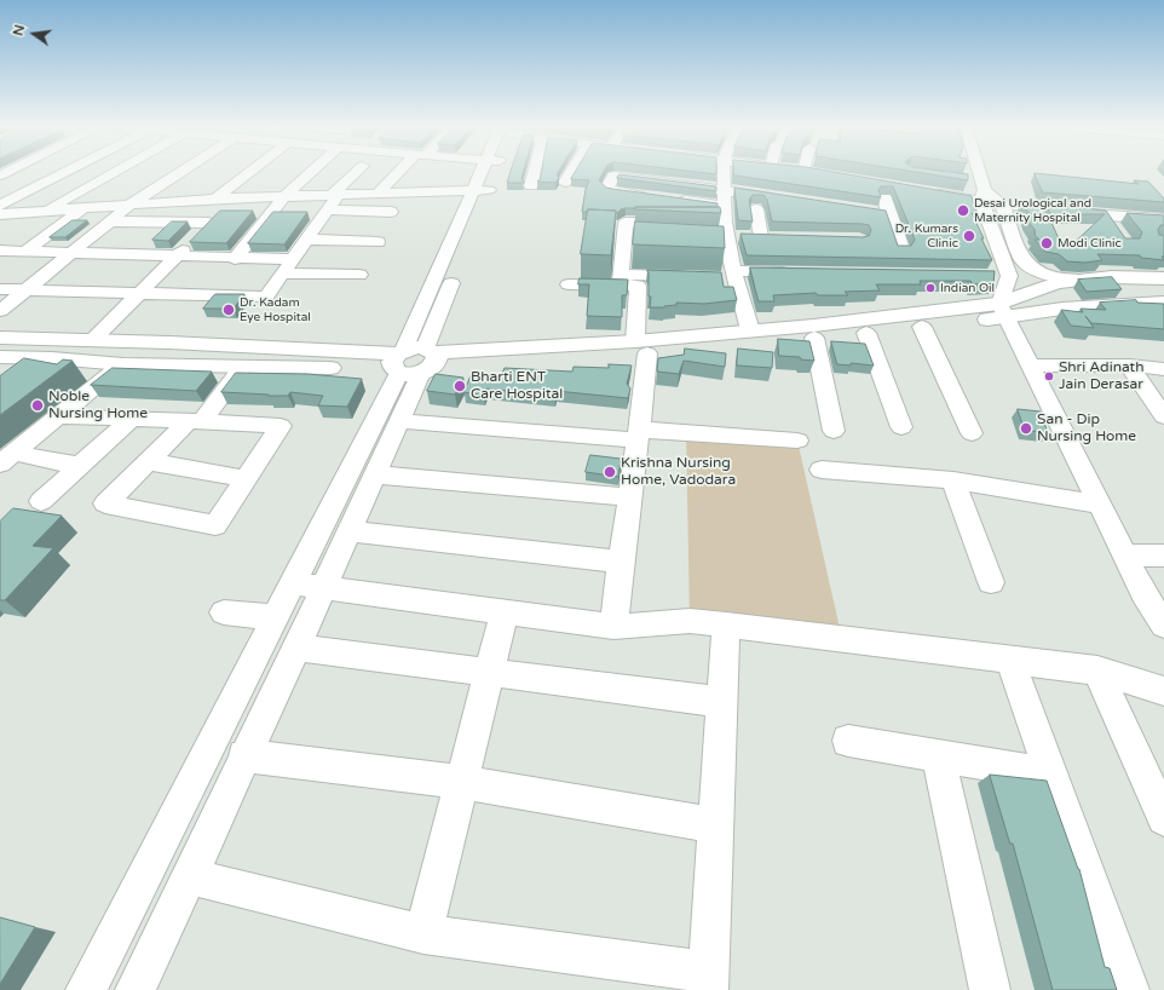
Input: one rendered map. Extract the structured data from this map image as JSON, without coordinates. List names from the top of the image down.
{
  "places": [
    "Desai Urological and Maternity Hospital",
    "Dr. Kumars Clinic",
    "Modi Clinic",
    "Indian Oil",
    "Dr. Kadam Eye Hospital",
    "Shri Adinath Jain Derasar",
    "Bharti ENT Care Hospital",
    "Noble Nursing Home",
    "San - Dip Nursing Home",
    "Krishna Nursing Home, Vadodara"
  ],
  "north": "left"
}
